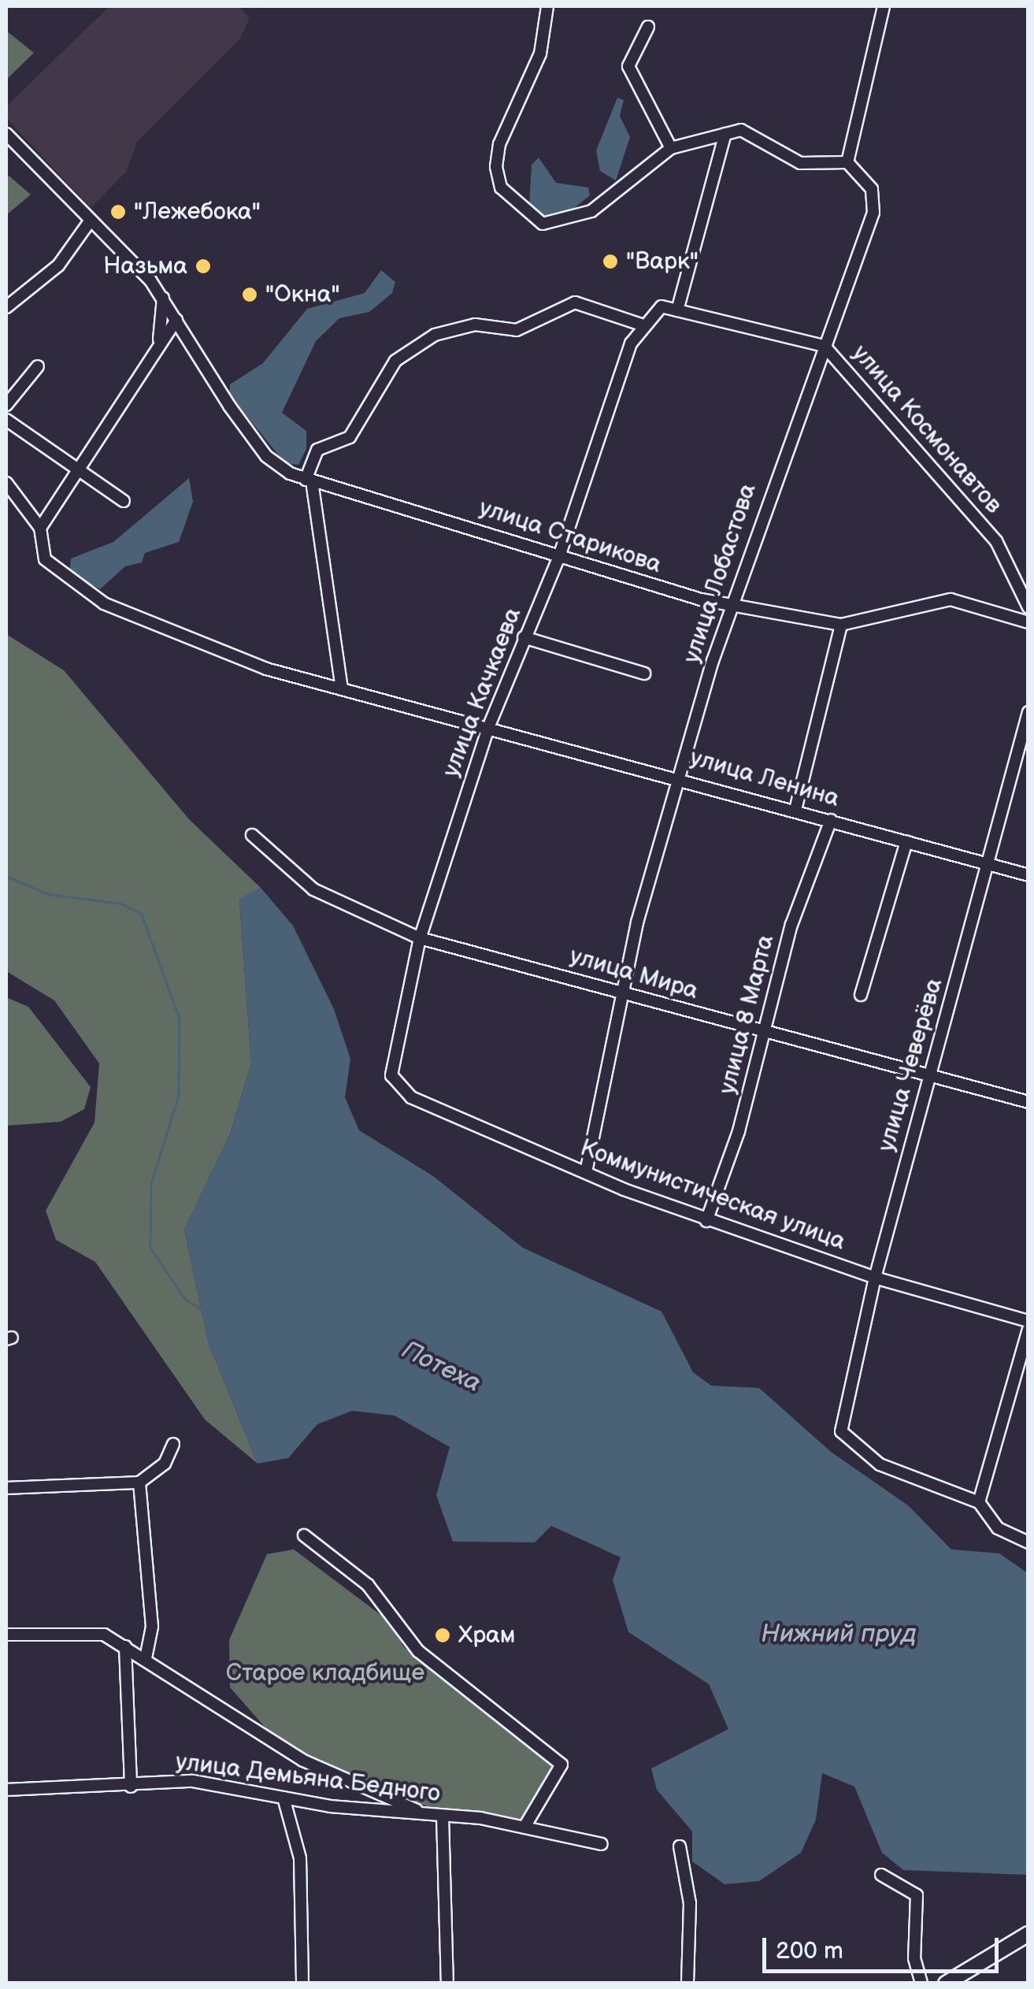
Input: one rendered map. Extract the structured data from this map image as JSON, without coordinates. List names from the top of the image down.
{
  "streets": {
    "street": [
      "улица Космонавтов",
      "улица Старикова",
      "улица Лобастова",
      "улица Качкаева",
      "улица Ленина",
      "улица Мира",
      "улица 8 Марта",
      "улица Чеверёва",
      "Коммунистическая улица",
      "улица Демьяна Бедного"
    ]
  },
  "crossings": [
    ["улица Космонавтов", "улица Лобастова"],
    ["улица Космонавтов", "улица Качкаева"],
    ["улица Старикова", "улица Лобастова"],
    ["улица Старикова", "улица Качкаева"],
    ["улица Лобастова", "улица Ленина"],
    ["улица Лобастова", "улица Мира"],
    ["улица Лобастова", "Коммунистическая улица"],
    ["улица Качкаева", "улица Ленина"],
    ["улица Качкаева", "улица Мира"],
    ["улица Качкаева", "Коммунистическая улица"],
    ["улица Ленина", "улица 8 Марта"],
    ["улица Ленина", "улица Чеверёва"],
    ["улица Мира", "улица 8 Марта"],
    ["улица Мира", "улица Чеверёва"],
    ["улица 8 Марта", "Коммунистическая улица"],
    ["улица Чеверёва", "Коммунистическая улица"]
  ],
  "water": ["Потеха", "Нижний пруд"],
  "parks": ["Старое кладбище"],
  "places": [
    "\"Лежебока\"",
    "\"Варк\"",
    "Назьма",
    "\"Окна\"",
    "Храм"
  ],
  "scale_bar": "200 m"
}
